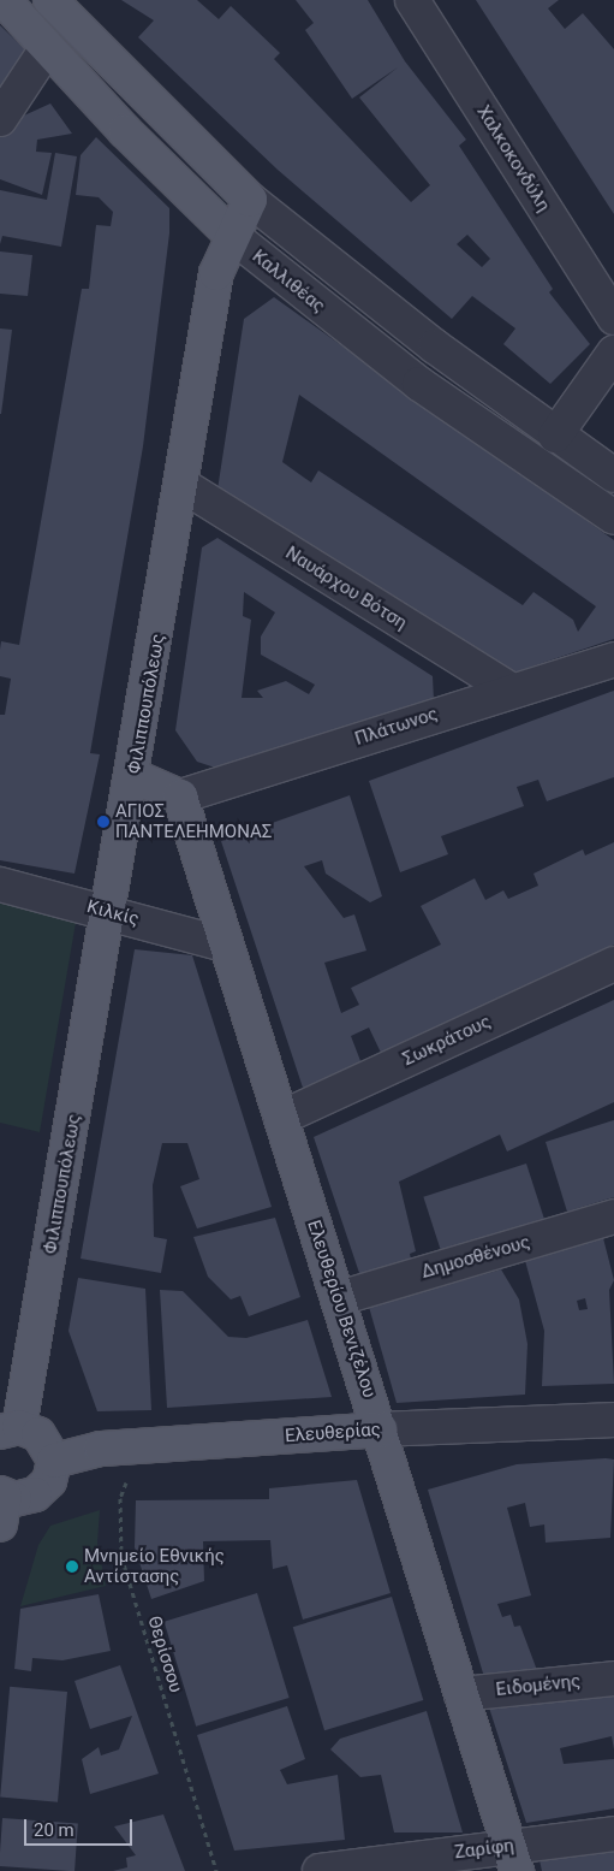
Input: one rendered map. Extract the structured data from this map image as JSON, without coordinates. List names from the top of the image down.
{
  "streets": {
    "main road": [
      "Καλλιθέας",
      "Φιλιππουπόλεως",
      "Ελευθερίου Βενιζέλου",
      "Ελευθερίας"
    ],
    "street": [
      "Χαλκοκονδύλη",
      "Ναυάρχου Βότση",
      "Πλάτωνος",
      "Κιλκίς",
      "Σωκράτους",
      "Δημοσθένους",
      "Ειδομένης",
      "Ζαρίφη"
    ],
    "path": ["Θερίσσου"]
  },
  "crossings": [
    ["Καλλιθέας", "Φιλιππουπόλεως"],
    ["Ναυάρχου Βότση", "Φιλιππουπόλεως"],
    ["Ναυάρχου Βότση", "Πλάτωνος"],
    ["Φιλιππουπόλεως", "Κιλκίς"],
    ["Πλάτωνος", "Ελευθερίου Βενιζέλου"],
    ["Κιλκίς", "Ελευθερίου Βενιζέλου"],
    ["Σωκράτους", "Ελευθερίου Βενιζέλου"],
    ["Δημοσθένους", "Ελευθερίου Βενιζέλου"],
    ["Ελευθερίου Βενιζέλου", "Ελευθερίας"],
    ["Ελευθερίου Βενιζέλου", "Ειδομένης"],
    ["Ελευθερίου Βενιζέλου", "Ζαρίφη"],
    ["Ελευθερίας", "Θερίσσου"]
  ],
  "places": ["ΑΓΙΟΣ ΠΑΝΤΕΛΕΗΜΟΝΑΣ", "Μνημείο Εθνικής Αντίστασης"],
  "scale_bar": "20 m"
}
